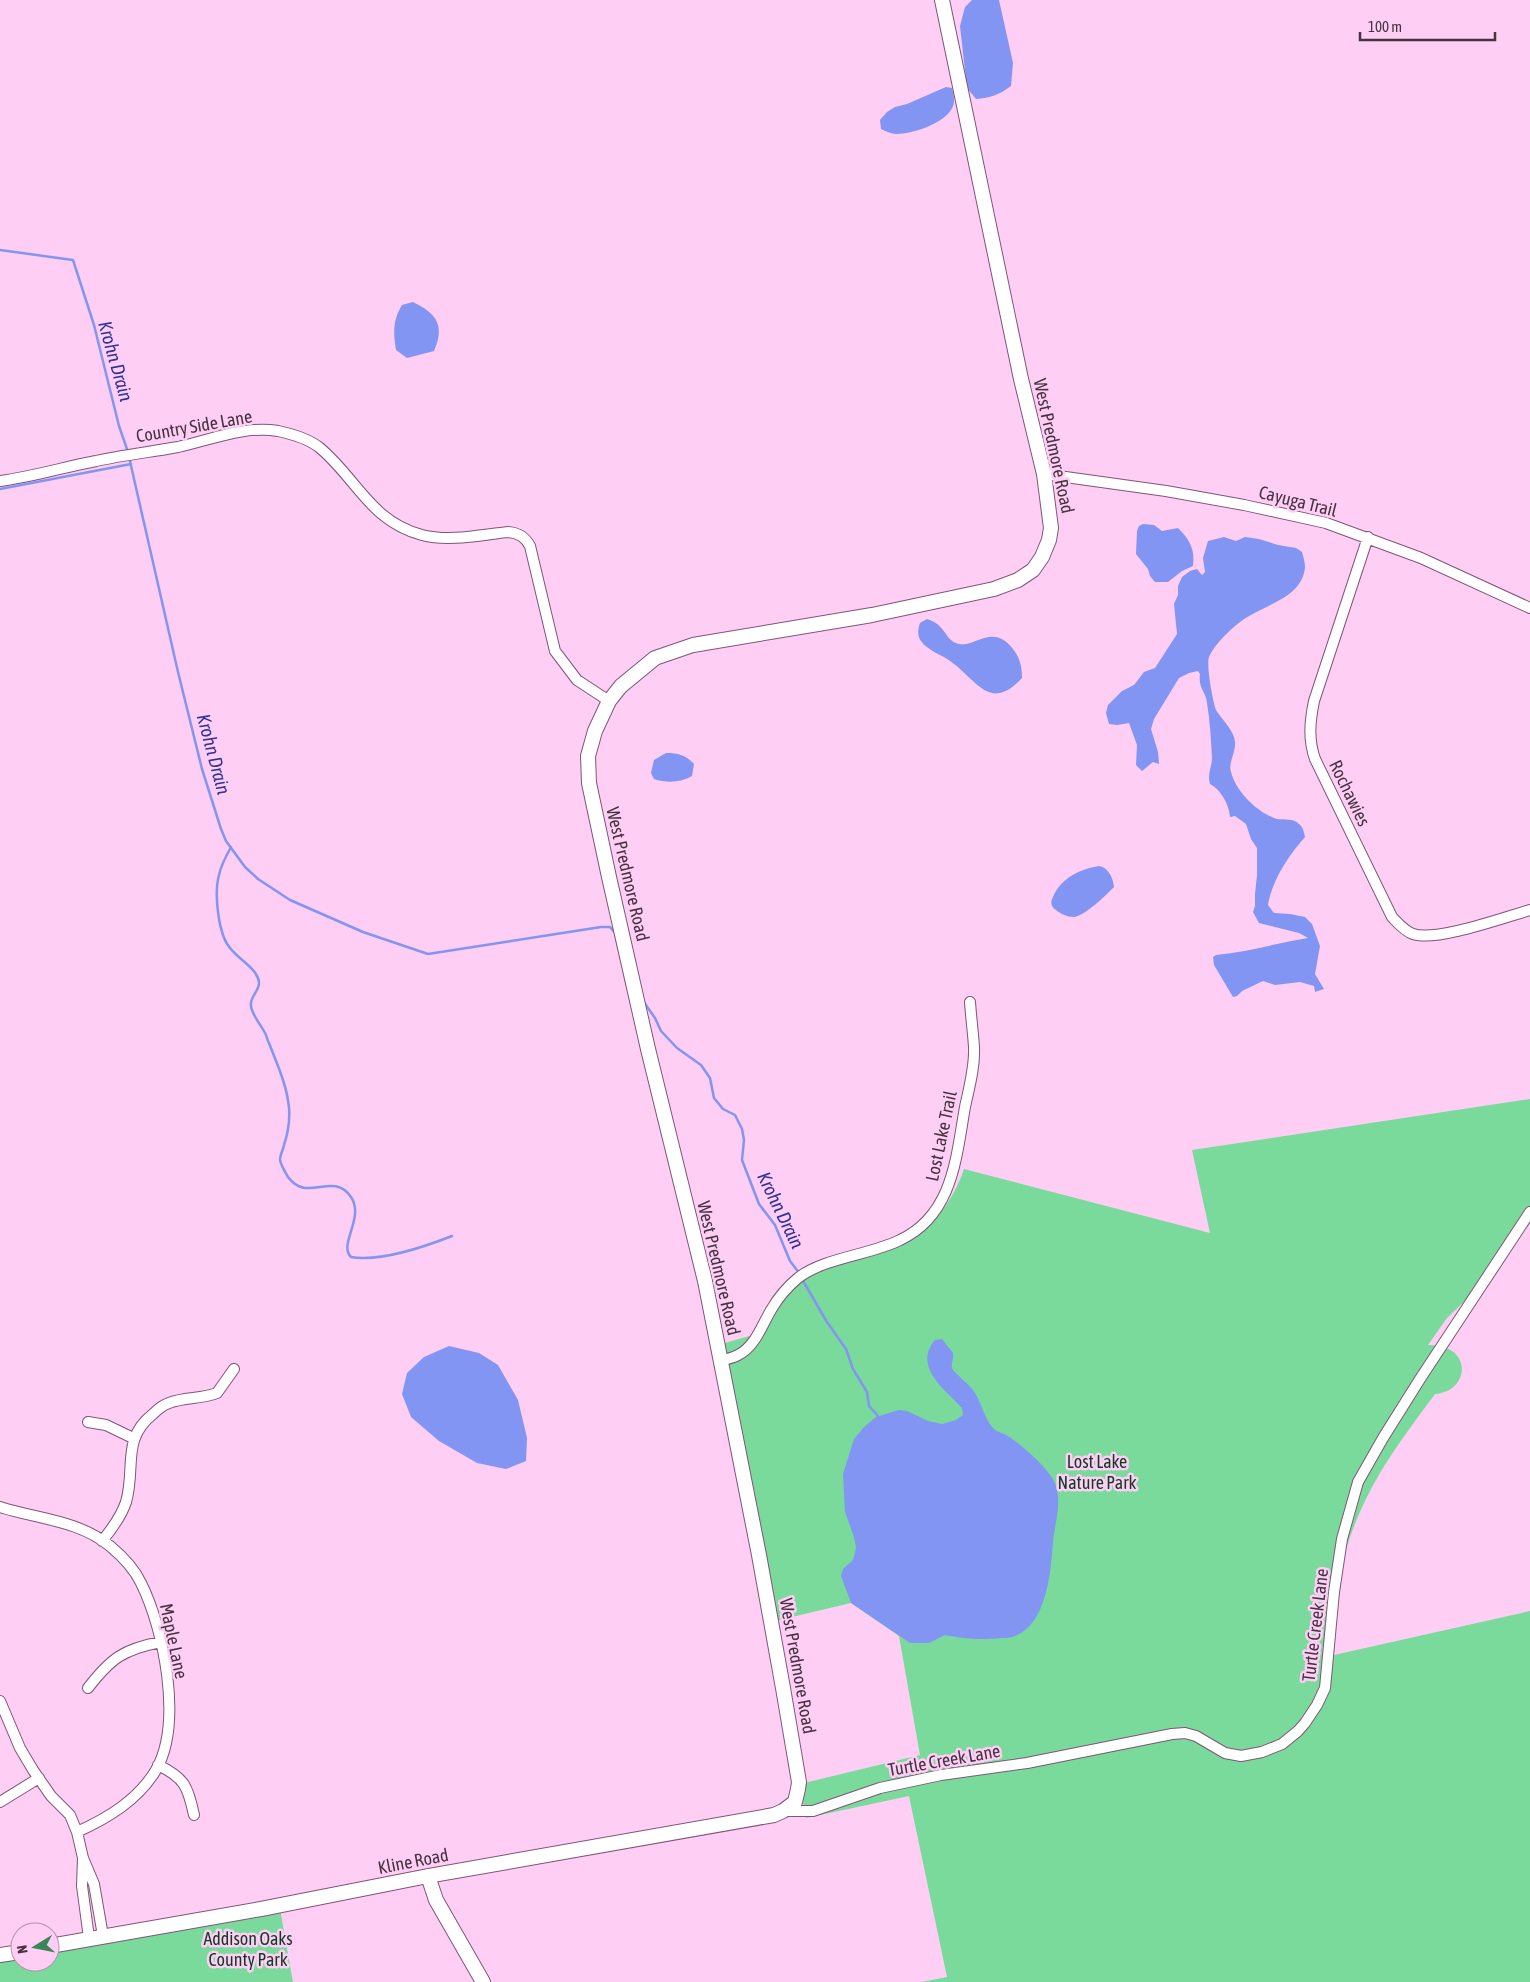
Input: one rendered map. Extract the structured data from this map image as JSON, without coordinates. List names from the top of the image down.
{
  "streets": {
    "street": [
      "Country Side Lane",
      "West Predmore Road",
      "Cayuga Trail",
      "Rochawies",
      "Lost Lake Trail",
      "Turtle Creek Lane",
      "Maple Lane",
      "Kline Road"
    ]
  },
  "crossings": [
    ["Country Side Lane", "West Predmore Road"],
    ["West Predmore Road", "Cayuga Trail"],
    ["West Predmore Road", "Lost Lake Trail"],
    ["West Predmore Road", "Turtle Creek Lane"],
    ["West Predmore Road", "Kline Road"],
    ["Cayuga Trail", "Rochawies"],
    ["Turtle Creek Lane", "Kline Road"]
  ],
  "water": ["Krohn Drain"],
  "parks": ["Lost Lake Nature Park", "Addison Oaks County Park"],
  "scale_bar": "100 m",
  "north": "left"
}
